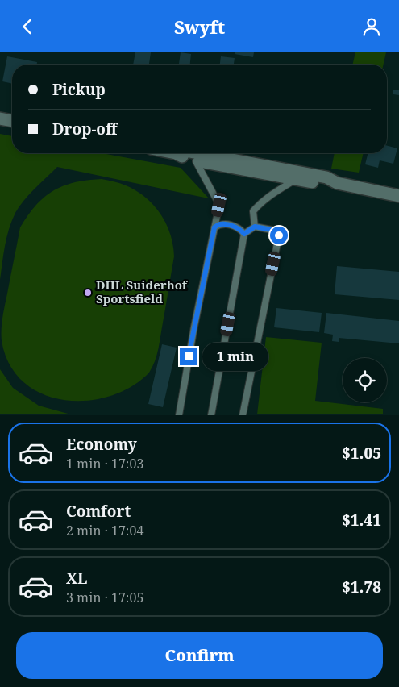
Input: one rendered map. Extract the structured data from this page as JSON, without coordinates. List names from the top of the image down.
{
  "places": ["DHL Suiderhof Sportsfield"],
  "page": {
    "header": "Swyft",
    "banner": ["Pickup", "Drop-off"],
    "bubble": "1 min",
    "list": [
      {
        "name": "Economy",
        "note": "1 min · 17:03",
        "value": "$1.05"
      },
      {
        "name": "Comfort",
        "note": "2 min · 17:04",
        "value": "$1.41"
      },
      {
        "name": "XL",
        "note": "3 min · 17:05",
        "value": "$1.78"
      }
    ],
    "buttons": "Confirm"
  }
}
